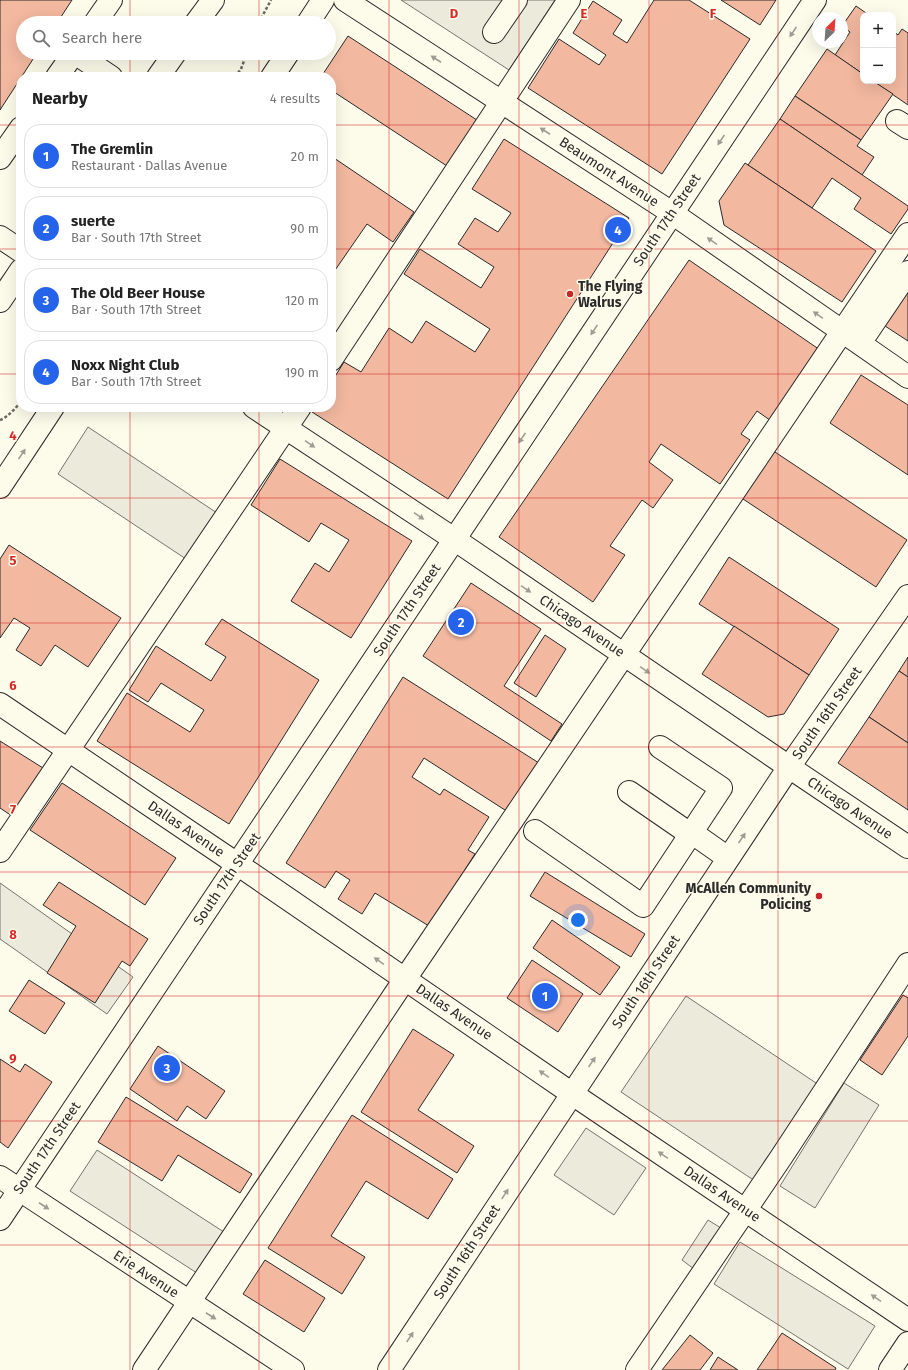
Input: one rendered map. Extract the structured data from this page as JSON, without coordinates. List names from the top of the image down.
{
  "streets": {
    "street": [
      "Beaumont Avenue",
      "South 17th Street",
      "Chicago Avenue",
      "South 16th Street",
      "Dallas Avenue",
      "Erie Avenue"
    ]
  },
  "crossings": [
    ["Beaumont Avenue", "South 17th Street"],
    ["South 17th Street", "Chicago Avenue"],
    ["South 17th Street", "Dallas Avenue"],
    ["South 17th Street", "Erie Avenue"],
    ["Chicago Avenue", "South 16th Street"],
    ["South 16th Street", "Dallas Avenue"]
  ],
  "one_way": [
    "Beaumont Avenue",
    "South 17th Street",
    "Chicago Avenue",
    "South 16th Street",
    "Dallas Avenue",
    "Erie Avenue"
  ],
  "places": ["The Flying Walrus", "McAllen Community Policing"],
  "north": "top right",
  "page": {
    "map_buttons": ["+", "−"],
    "search": "Search here",
    "heading": ["Nearby", "4 results"],
    "list": [
      {
        "mark": "1",
        "name": "The Gremlin",
        "note": "Restaurant · Dallas Avenue",
        "value": "20 m"
      },
      {
        "mark": "2",
        "name": "suerte",
        "note": "Bar · South 17th Street",
        "value": "90 m"
      },
      {
        "mark": "3",
        "name": "The Old Beer House",
        "note": "Bar · South 17th Street",
        "value": "120 m"
      },
      {
        "mark": "4",
        "name": "Noxx Night Club",
        "note": "Bar · South 17th Street",
        "value": "190 m"
      }
    ],
    "pins": [
      "4",
      "2",
      "1",
      "3"
    ]
  },
  "grid": {
    "columns": ["D", "E", "F"],
    "rows": [
      "4",
      "5",
      "6",
      "7",
      "8",
      "9"
    ]
  }
}
